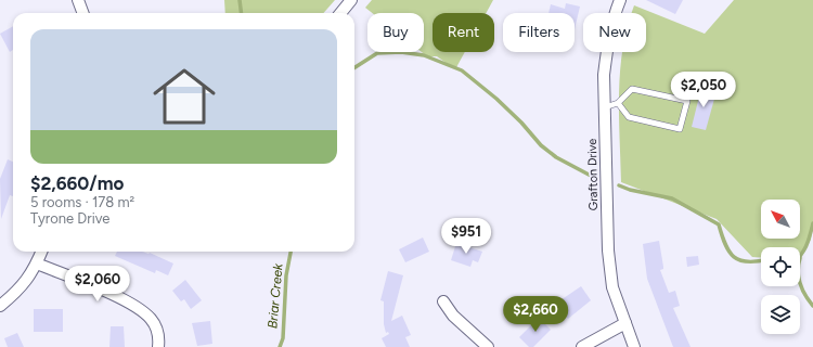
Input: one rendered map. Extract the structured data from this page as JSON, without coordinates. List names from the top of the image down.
{
  "streets": {
    "street": ["Grafton Drive"]
  },
  "water": ["Briar Creek"],
  "north": "top left",
  "page": {
    "chip": [
      "Buy",
      "Rent",
      "Filters",
      "New"
    ],
    "list": [
      {
        "name": "$2,660/mo",
        "note": "5 rooms · 178 m² · Tyrone Drive"
      }
    ],
    "price": [
      "$2,050",
      "$951",
      "$2,060",
      "$2,660"
    ]
  }
}
